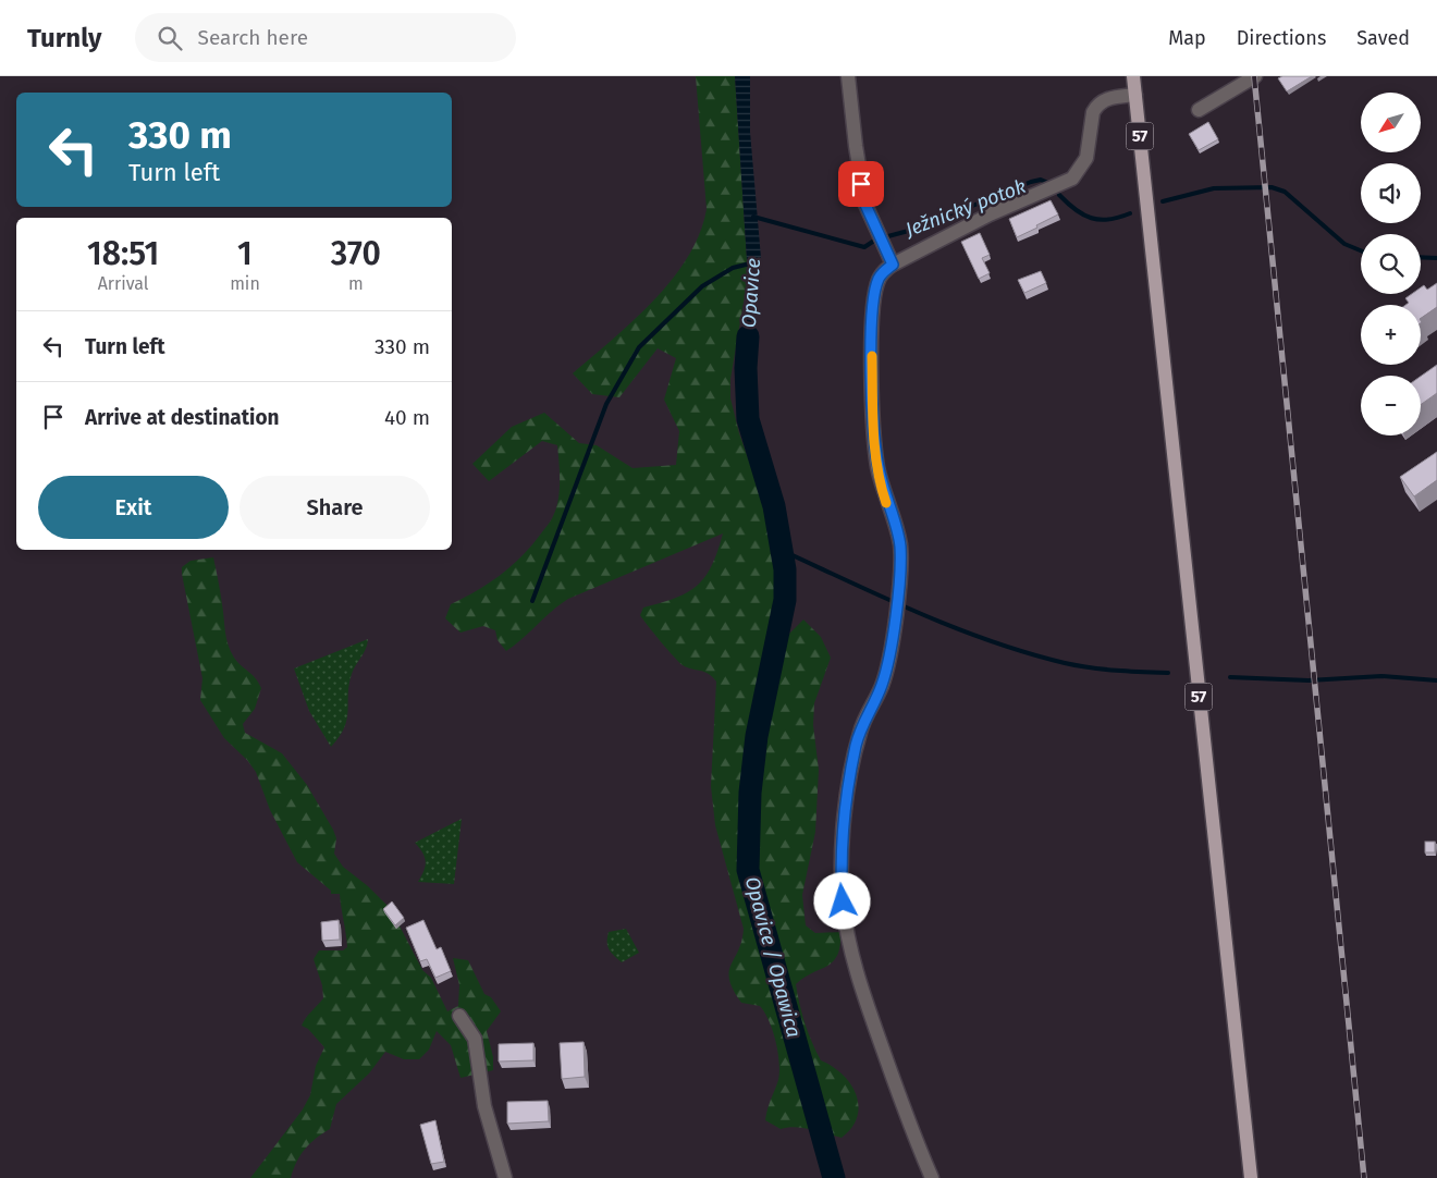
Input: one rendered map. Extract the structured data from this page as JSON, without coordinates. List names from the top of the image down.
{
  "streets": {
    "main road": ["57"]
  },
  "water": ["Ježnický potok", "Opavice", "Opavice / Opawica"],
  "north": "bottom left",
  "page": {
    "header": "Turnly",
    "search": "Search here",
    "nav": ["Map", "Directions", "Saved"],
    "map_buttons": ["+", "−"],
    "turn": ["330 m", "Turn left"],
    "eta": [
      "18:51",
      "Arrival",
      "1",
      "min",
      "370",
      "m"
    ],
    "list": [
      {
        "name": "Turn left",
        "value": "330 m"
      },
      {
        "name": "Arrive at destination",
        "value": "40 m"
      }
    ],
    "buttons": ["Exit", "Share"]
  }
}
